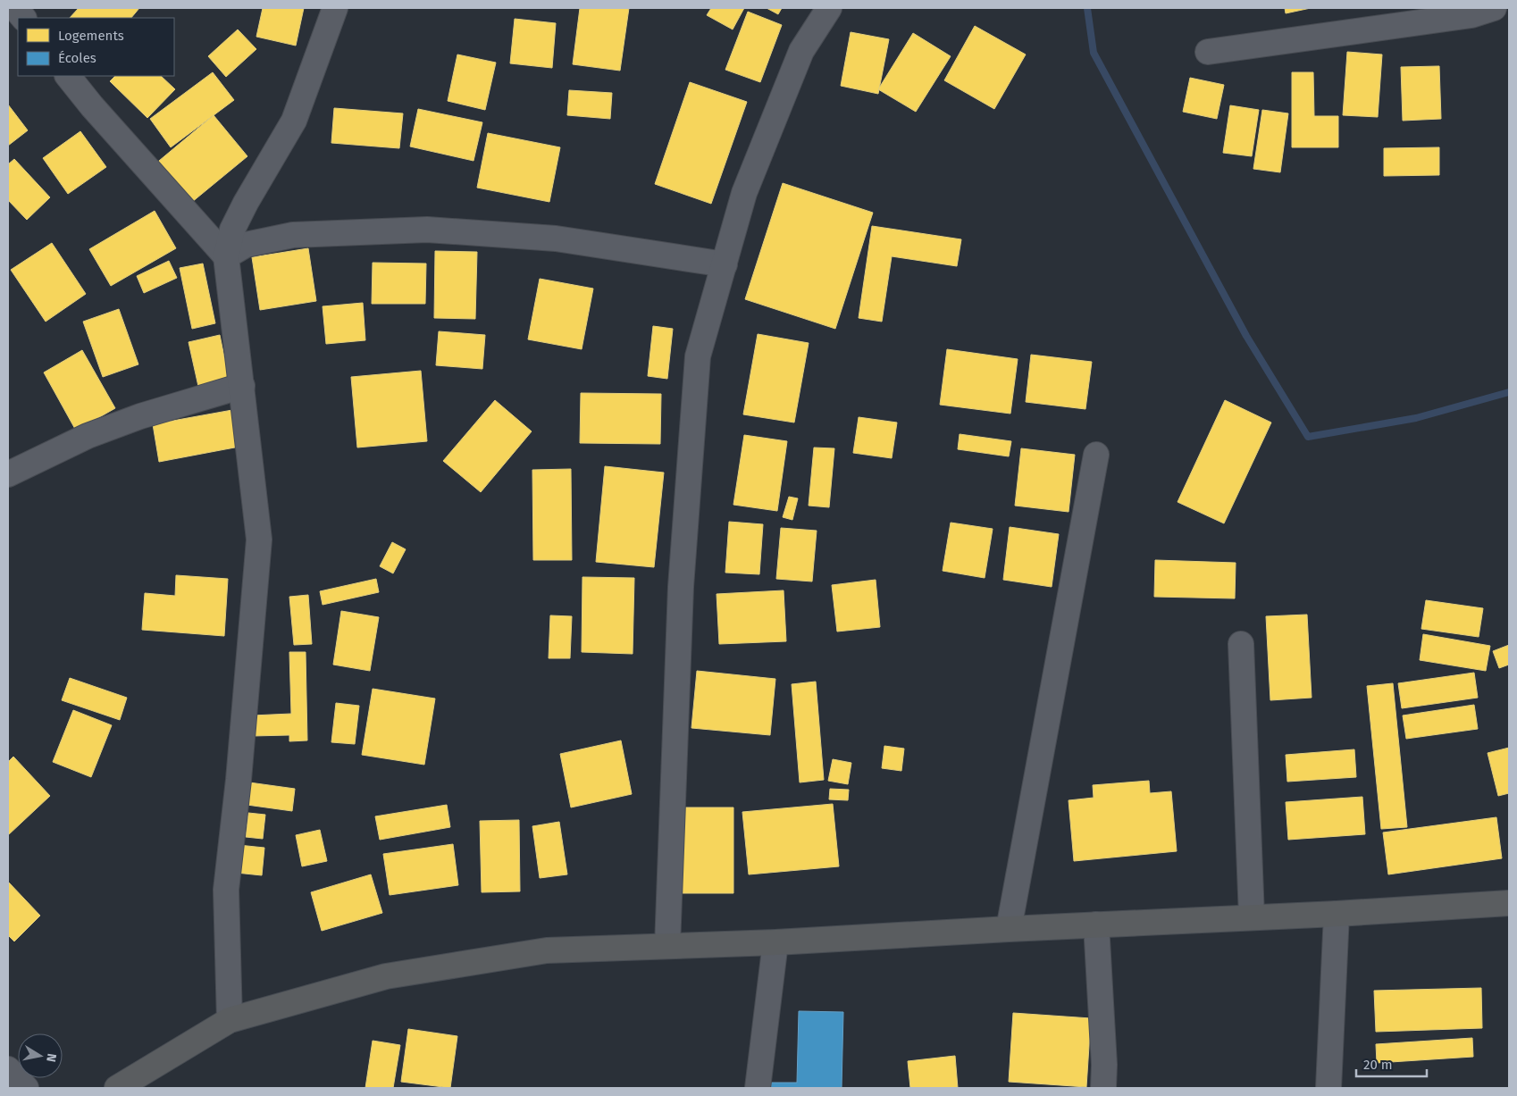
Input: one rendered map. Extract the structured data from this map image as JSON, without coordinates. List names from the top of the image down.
{
  "legend": ["Logements", "Écoles"],
  "scale_bar": "20 m",
  "north": "right"
}
